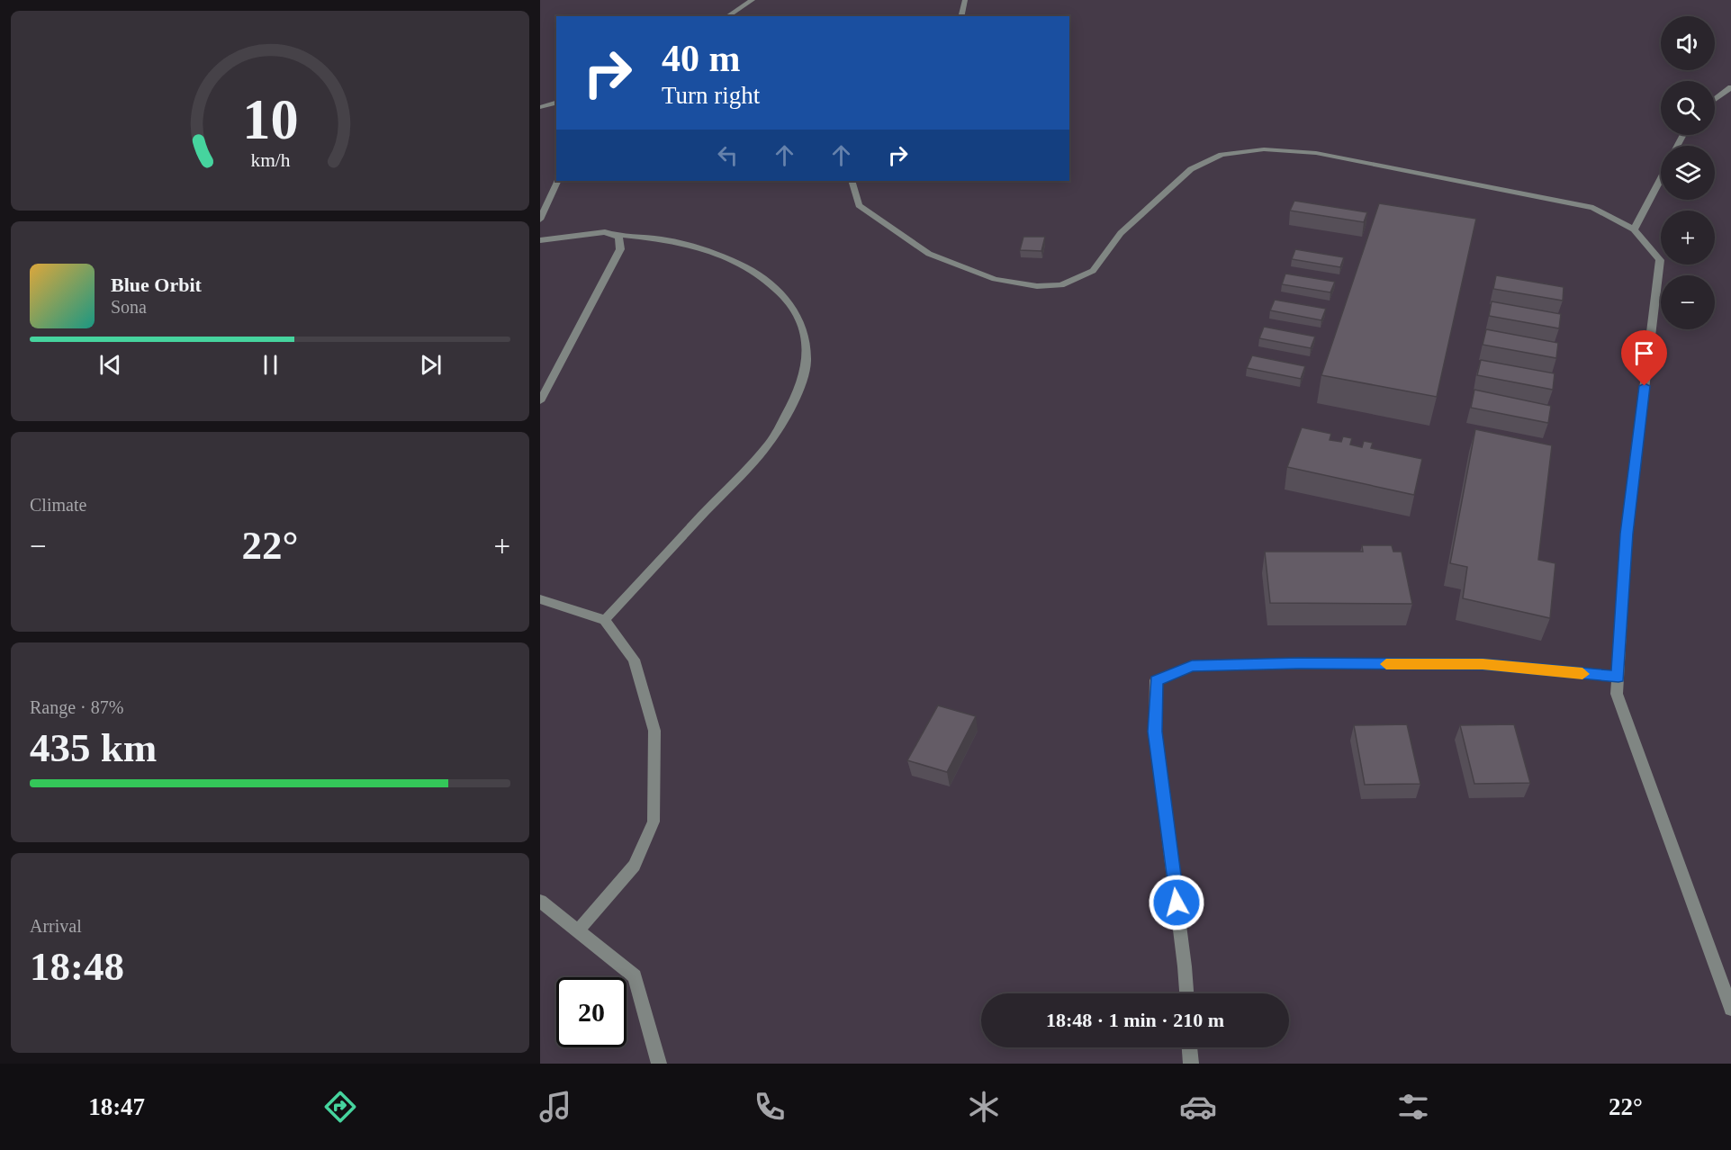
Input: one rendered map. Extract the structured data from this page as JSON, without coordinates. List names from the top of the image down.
{
  "page": {
    "map_buttons": ["+", "−"],
    "turn": ["40 m", "Turn right"],
    "song": ["Blue Orbit", "Sona"],
    "tile": [
      "Climate",
      ["Range · 87%", "435 km"],
      ["Arrival", "18:48"]
    ],
    "heat": ["−", "22°", "+"],
    "limit": "20",
    "trip": "18:48 · 1 min · 210 m",
    "tabs": ["18:47", "22°"],
    "gauge": ["10", "km/h"]
  }
}
